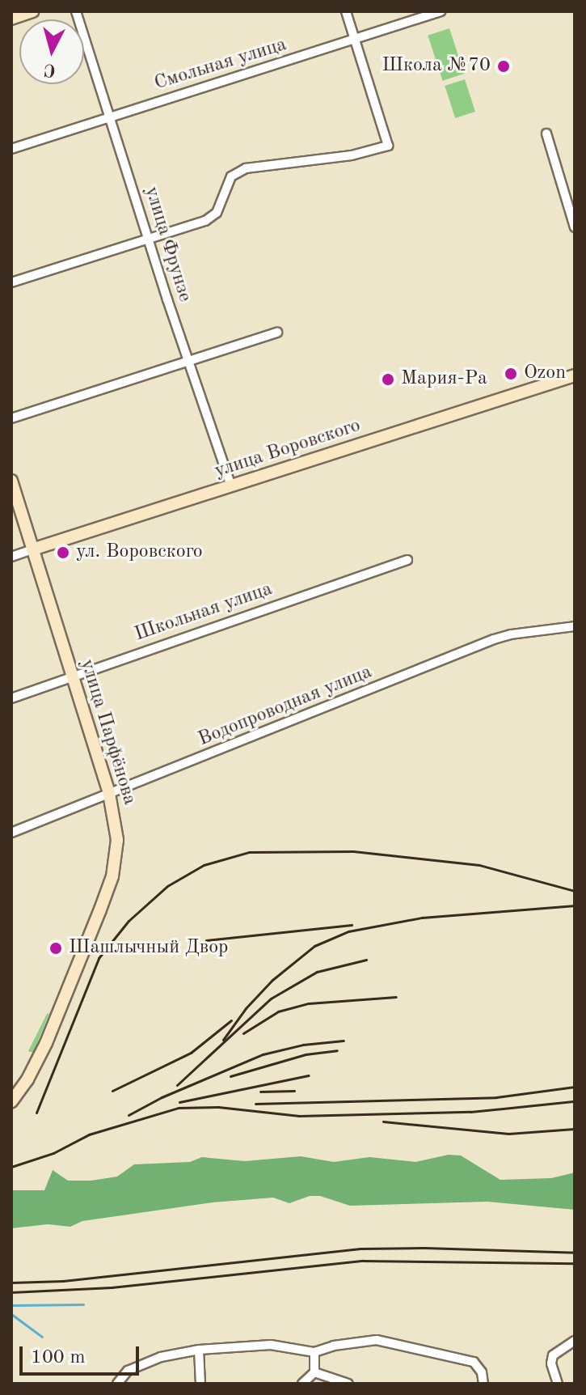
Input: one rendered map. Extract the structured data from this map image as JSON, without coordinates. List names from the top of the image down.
{
  "streets": {
    "main road": ["улица Воровского", "улица Парфёнова"],
    "street": [
      "Смольная улица",
      "улица Фрунзе",
      "Школьная улица",
      "Водопроводная улица"
    ]
  },
  "crossings": [
    ["Смольная улица", "улица Фрунзе"],
    ["улица Фрунзе", "улица Воровского"],
    ["улица Воровского", "улица Парфёнова"],
    ["Школьная улица", "улица Парфёнова"],
    ["Водопроводная улица", "улица Парфёнова"]
  ],
  "places": [
    "Школа №70",
    "Ozon",
    "Мария-Ра",
    "ул. Воровского",
    "Шашлычный Двор"
  ],
  "scale_bar": "100 m",
  "north": "bottom"
}
